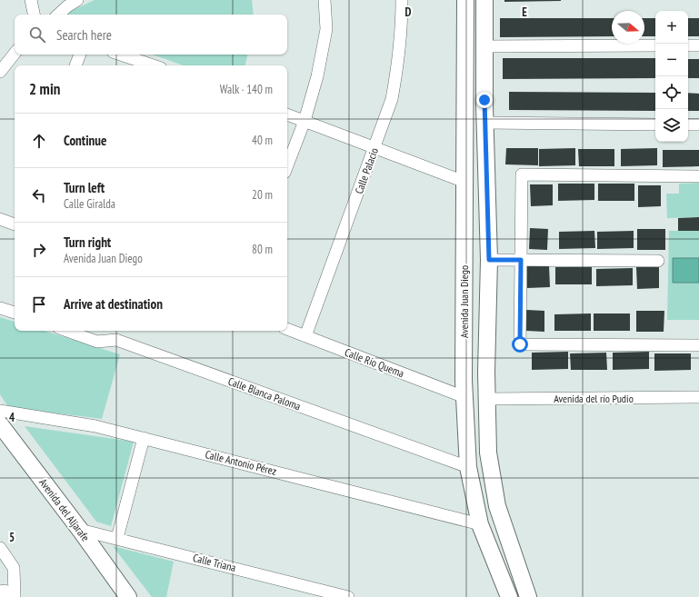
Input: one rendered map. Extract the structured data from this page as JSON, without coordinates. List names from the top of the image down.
{
  "streets": {
    "street": [
      "Calle Palacio",
      "Avenida Juan Diego",
      "Calle Río Quema",
      "Calle Blanca Paloma",
      "Avenida del río Pudio",
      "Calle Antonio Pérez",
      "Avenida del Aljarafe",
      "Calle Triana"
    ]
  },
  "crossings": [
    ["Calle Palacio", "Calle Río Quema"],
    ["Avenida Juan Diego", "Calle Río Quema"],
    ["Avenida Juan Diego", "Calle Blanca Paloma"],
    ["Avenida Juan Diego", "Calle Antonio Pérez"],
    ["Calle Antonio Pérez", "Avenida del Aljarafe"],
    ["Avenida del Aljarafe", "Calle Triana"]
  ],
  "north": "right",
  "page": {
    "map_buttons": ["+", "−"],
    "search": "Search here",
    "heading": ["2 min", "Walk · 140 m"],
    "list": [
      ["Continue", "40 m"],
      ["Turn left", "Calle Giralda", "20 m"],
      ["Turn right", "Avenida Juan Diego", "80 m"],
      "Arrive at destination"
    ]
  },
  "grid": {
    "columns": ["D", "E"],
    "rows": ["4", "5"]
  }
}
